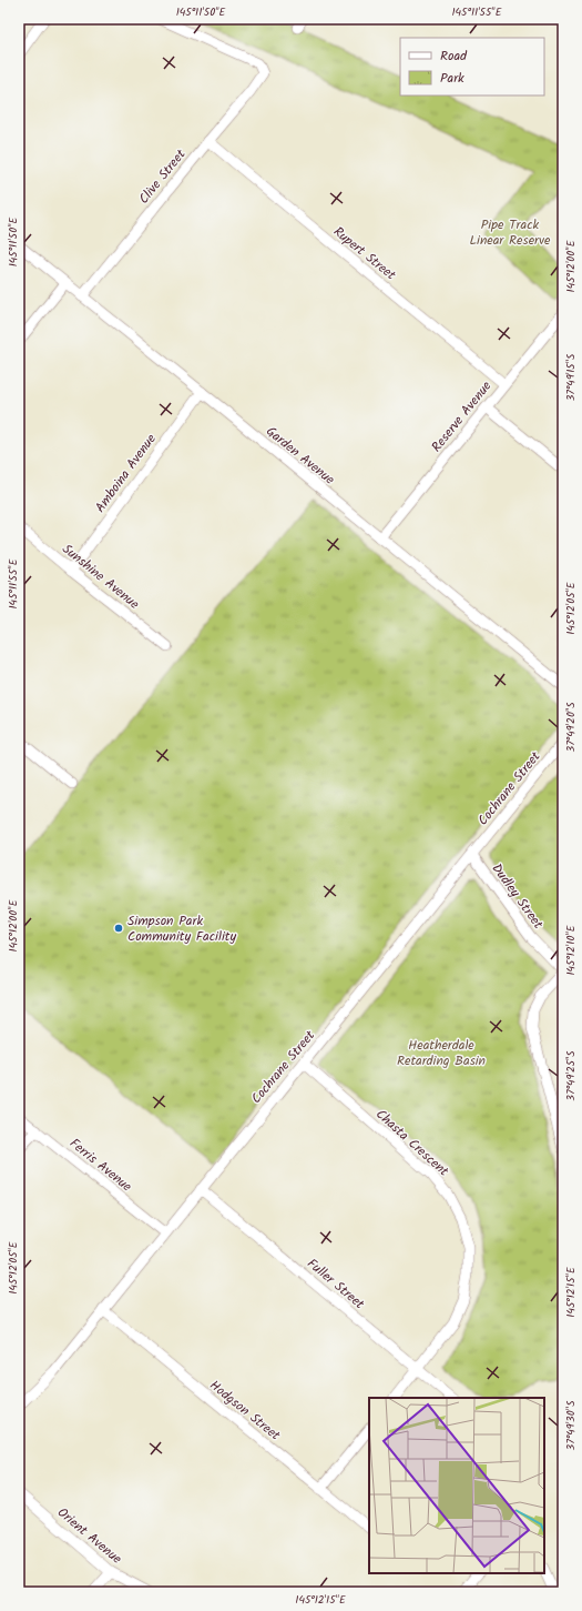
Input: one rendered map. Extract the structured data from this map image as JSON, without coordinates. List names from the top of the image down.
{
  "streets": {
    "street": [
      "Clive Street",
      "Rupert Street",
      "Reserve Avenue",
      "Garden Avenue",
      "Amboina Avenue",
      "Sunshine Avenue",
      "Cochrane Street",
      "Dudley Street",
      "Chasta Crescent",
      "Ferris Avenue",
      "Fuller Street",
      "Hodgson Street",
      "Orient Avenue"
    ]
  },
  "crossings": [
    ["Clive Street", "Rupert Street"],
    ["Clive Street", "Garden Avenue"],
    ["Rupert Street", "Reserve Avenue"],
    ["Reserve Avenue", "Garden Avenue"],
    ["Garden Avenue", "Amboina Avenue"],
    ["Amboina Avenue", "Sunshine Avenue"],
    ["Cochrane Street", "Dudley Street"],
    ["Cochrane Street", "Chasta Crescent"],
    ["Cochrane Street", "Ferris Avenue"],
    ["Cochrane Street", "Fuller Street"],
    ["Cochrane Street", "Hodgson Street"],
    ["Chasta Crescent", "Fuller Street"]
  ],
  "parks": ["Pipe Track Linear Reserve", "Heatherdale Retarding Basin"],
  "places": ["Simpson Park Community Facility"],
  "legend": ["Road", "Park"],
  "coordinates": [
    "145°11'50\"E",
    "145°11'55\"E",
    "145°12'00\"E",
    "37°49'15\"S",
    "145°12'05\"E",
    "37°49'20\"S",
    "145°12'10\"E",
    "37°49'25\"S",
    "145°12'15\"E",
    "37°49'30\"S"
  ]
}
